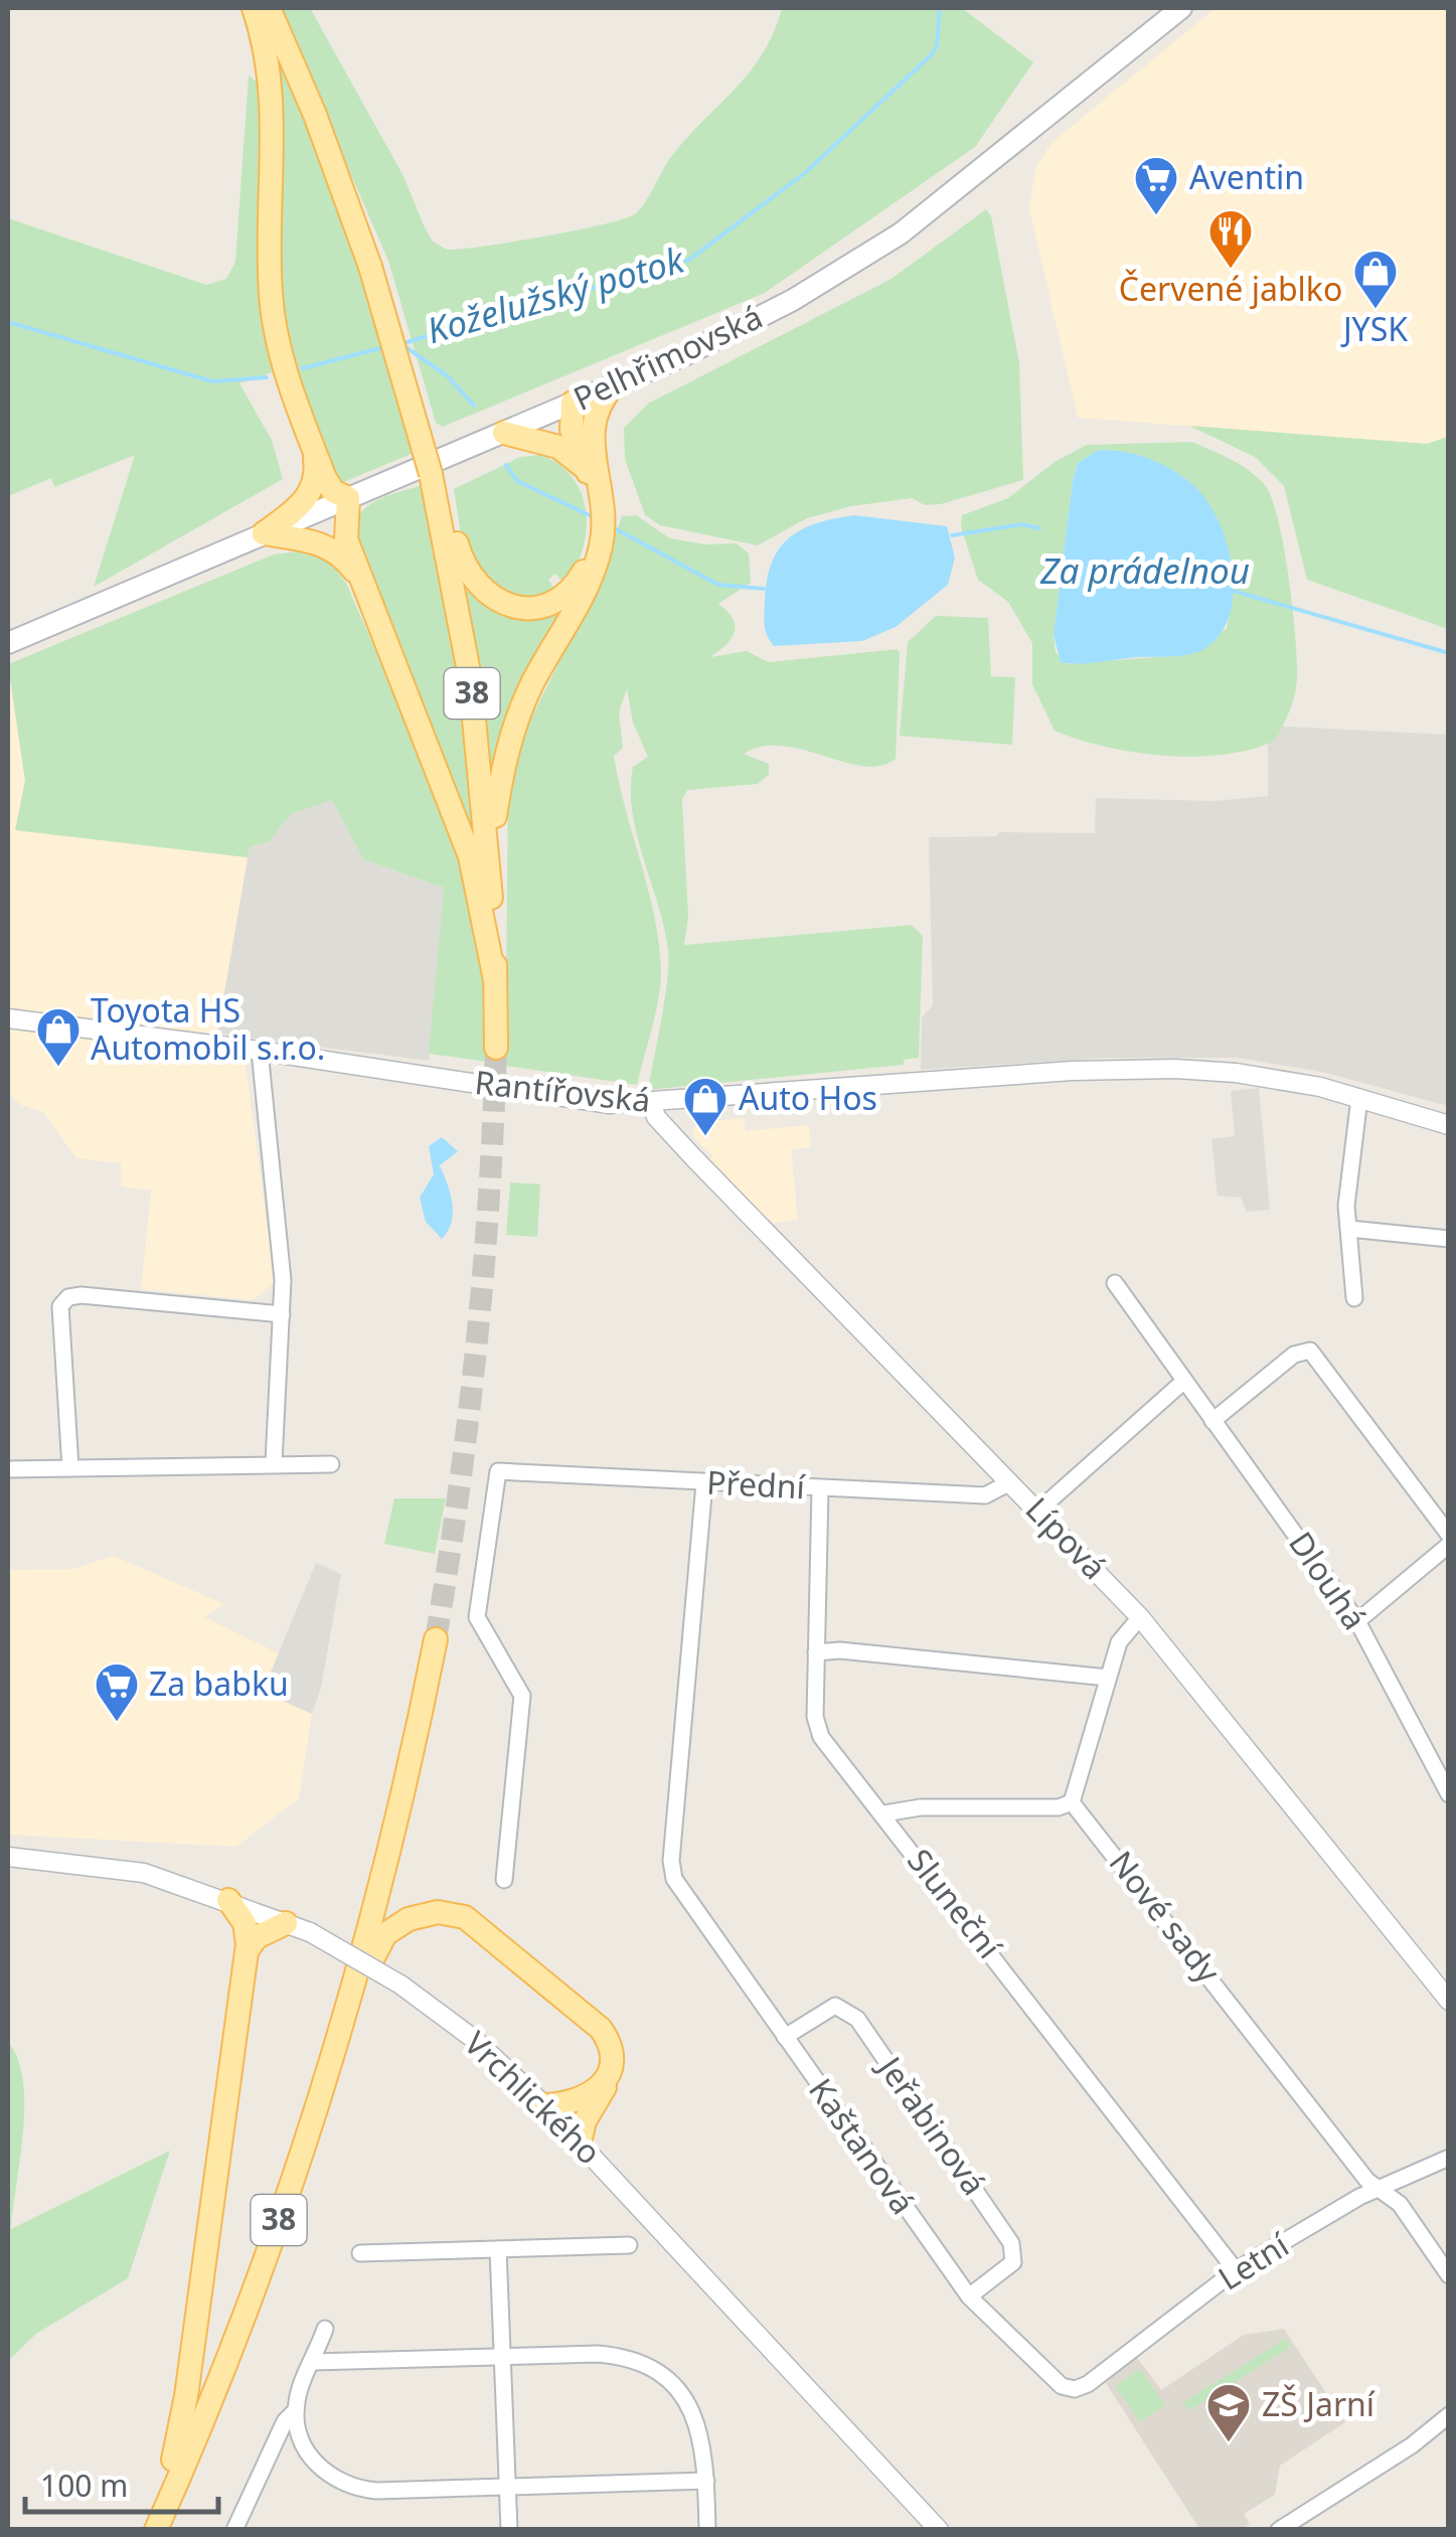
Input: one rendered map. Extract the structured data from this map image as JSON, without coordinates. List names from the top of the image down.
{
  "streets": {
    "main road": ["Pelhřimovská", "38"],
    "street": [
      "Rantířovská",
      "Přední",
      "Lípová",
      "Dlouhá",
      "Sluneční",
      "Nové sady",
      "Vrchlického",
      "Jeřabinová",
      "Kaštanová",
      "Letní"
    ]
  },
  "crossings": [
    ["Rantířovská", "Lípová"],
    ["Přední", "Lípová"],
    ["Přední", "Sluneční"],
    ["Přední", "Kaštanová"],
    ["Sluneční", "Letní"],
    ["Nové sady", "Letní"],
    ["Jeřabinová", "Kaštanová"],
    ["Kaštanová", "Letní"]
  ],
  "water": ["Koželužský potok", "Za prádelnou"],
  "places": {
    "supermarket": ["Aventin", "Za babku"],
    "restaurant": ["Červené jablko"],
    "shop": ["JYSK", "Toyota HS Automobil s.r.o.", "Auto Hos"],
    "school or university": ["ZŠ Jarní"]
  },
  "scale_bar": "100 m"
}
